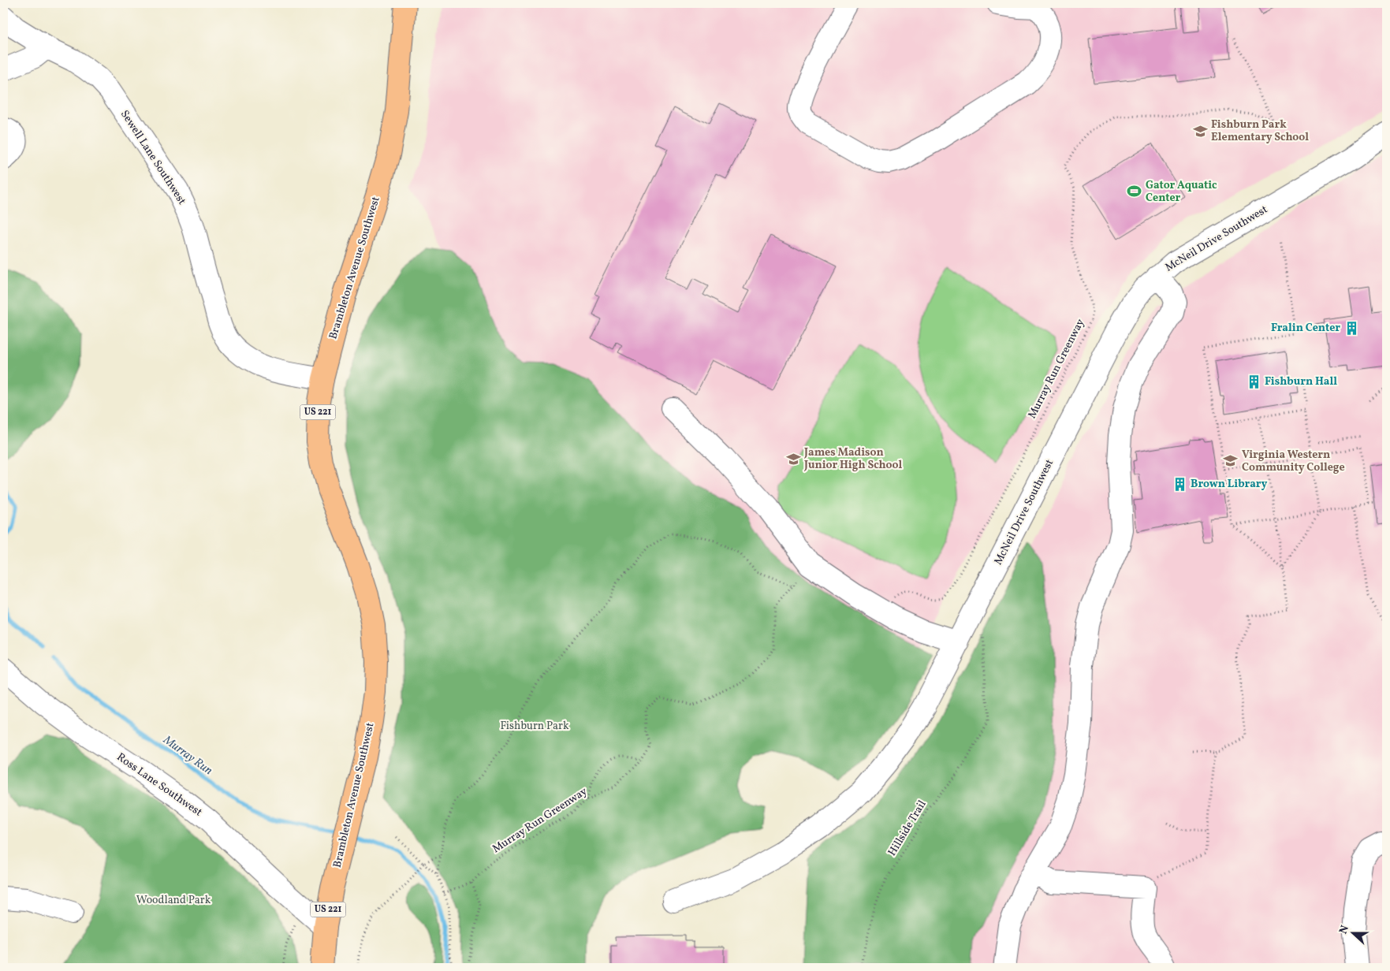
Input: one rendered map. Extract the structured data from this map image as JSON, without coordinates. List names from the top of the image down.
{
  "streets": {
    "main road": ["Brambleton Avenue Southwest", "US 221"],
    "street": ["Sewell Lane Southwest", "McNeil Drive Southwest", "Ross Lane Southwest"],
    "path": ["Murray Run Greenway", "Hillside Trail"]
  },
  "crossings": [
    ["Sewell Lane Southwest", "Brambleton Avenue Southwest"],
    ["McNeil Drive Southwest", "Hillside Trail"],
    ["Brambleton Avenue Southwest", "Ross Lane Southwest"]
  ],
  "water": ["Murray Run"],
  "parks": ["Fishburn Park", "Woodland Park"],
  "places": {
    "school or university": ["Fishburn Park Elementary School", "James Madison Junior High School", "Virginia Western Community College"],
    "sports": ["Gator Aquatic Center"],
    "building": ["Fralin Center", "Fishburn Hall", "Brown Library"]
  },
  "north": "left"
}
